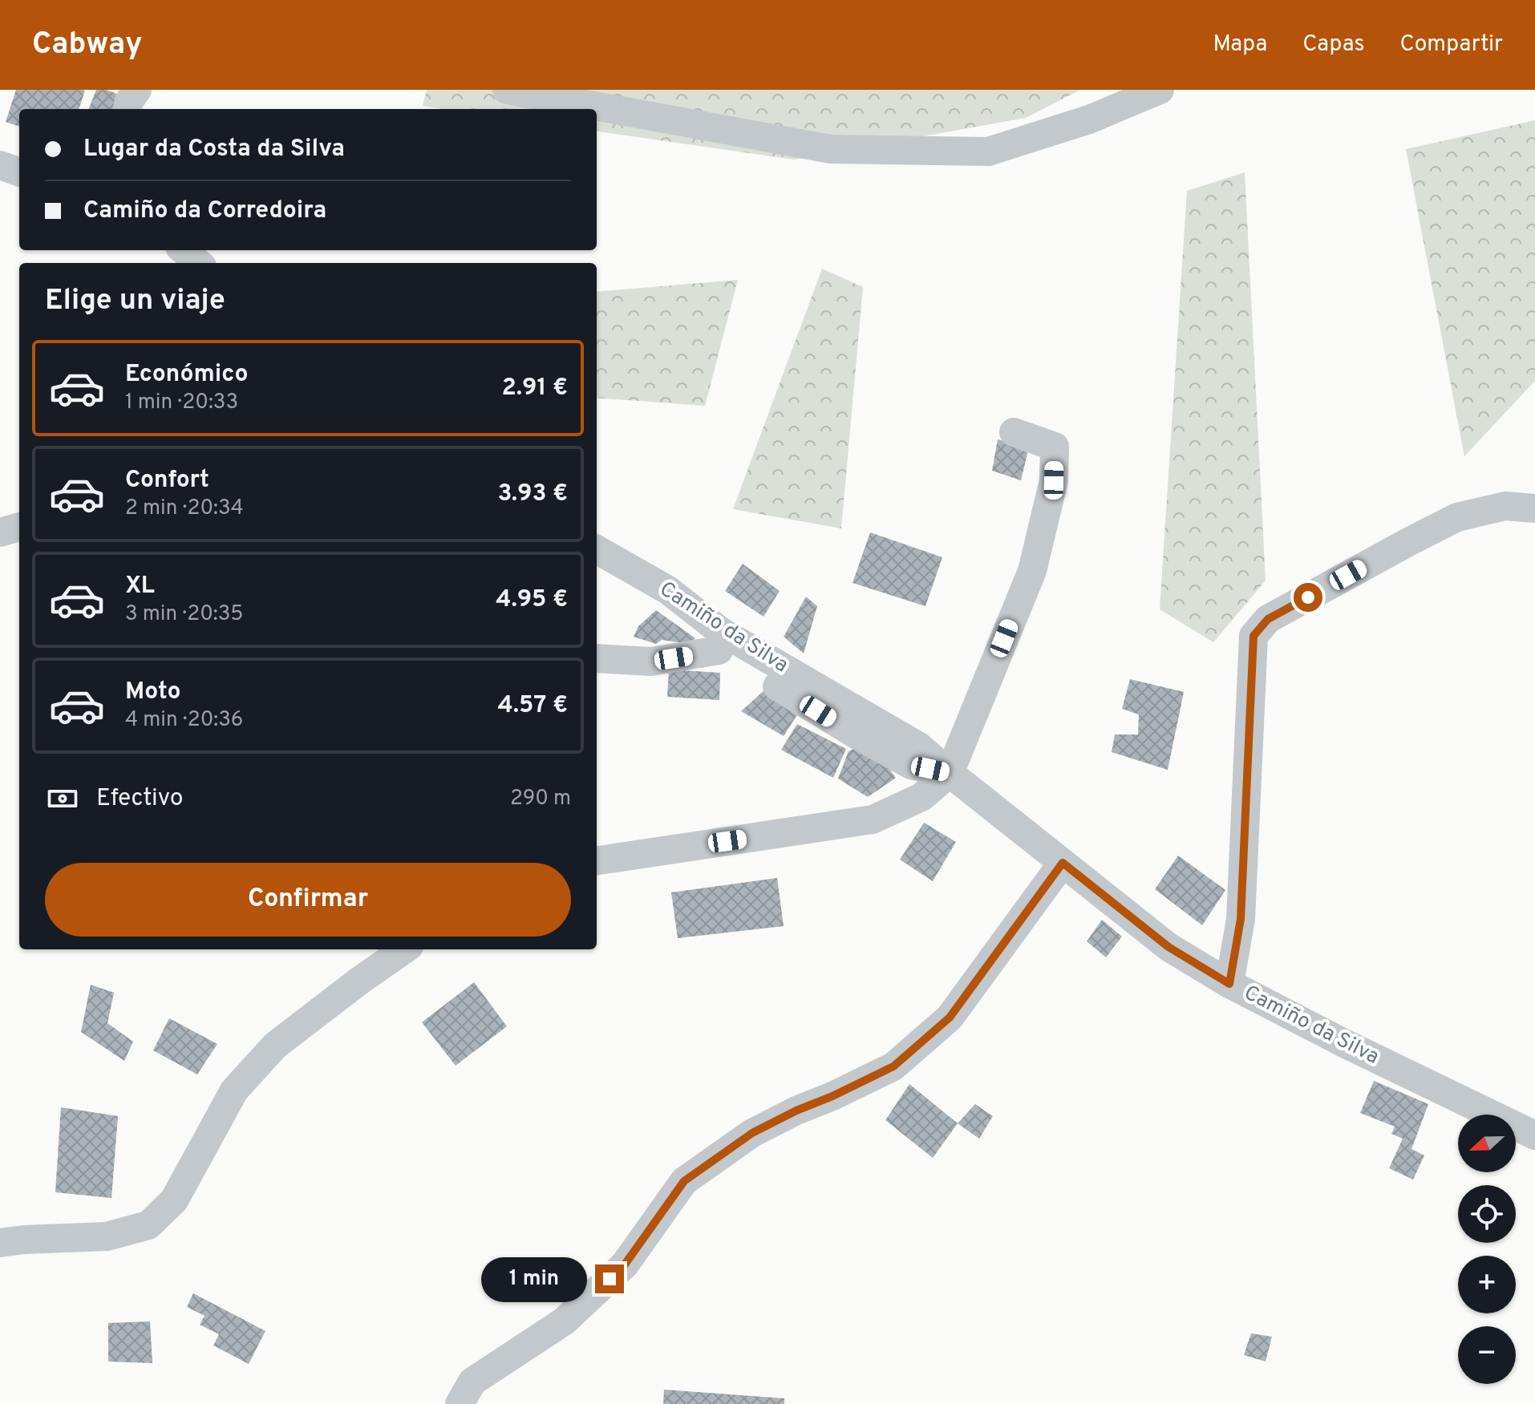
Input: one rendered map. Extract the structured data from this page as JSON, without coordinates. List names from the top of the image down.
{
  "streets": {
    "street": ["Camiño da Silva"]
  },
  "north": "left",
  "page": {
    "header": "Cabway",
    "nav": ["Mapa", "Capas", "Compartir"],
    "banner": ["Lugar da Costa da Silva", "Camiño da Corredoira"],
    "heading": "Elige un viaje",
    "list": [
      {
        "name": "Económico",
        "note": "1 min · 20:33",
        "value": "2.91 €"
      },
      {
        "name": "Confort",
        "note": "2 min · 20:34",
        "value": "3.93 €"
      },
      {
        "name": "XL",
        "note": "3 min · 20:35",
        "value": "4.95 €"
      },
      {
        "name": "Moto",
        "note": "4 min · 20:36",
        "value": "4.57 €"
      }
    ],
    "pay": ["Efectivo", "290 m"],
    "buttons": "Confirmar",
    "map_buttons": ["+", "−"],
    "bubble": "1 min"
  }
}
